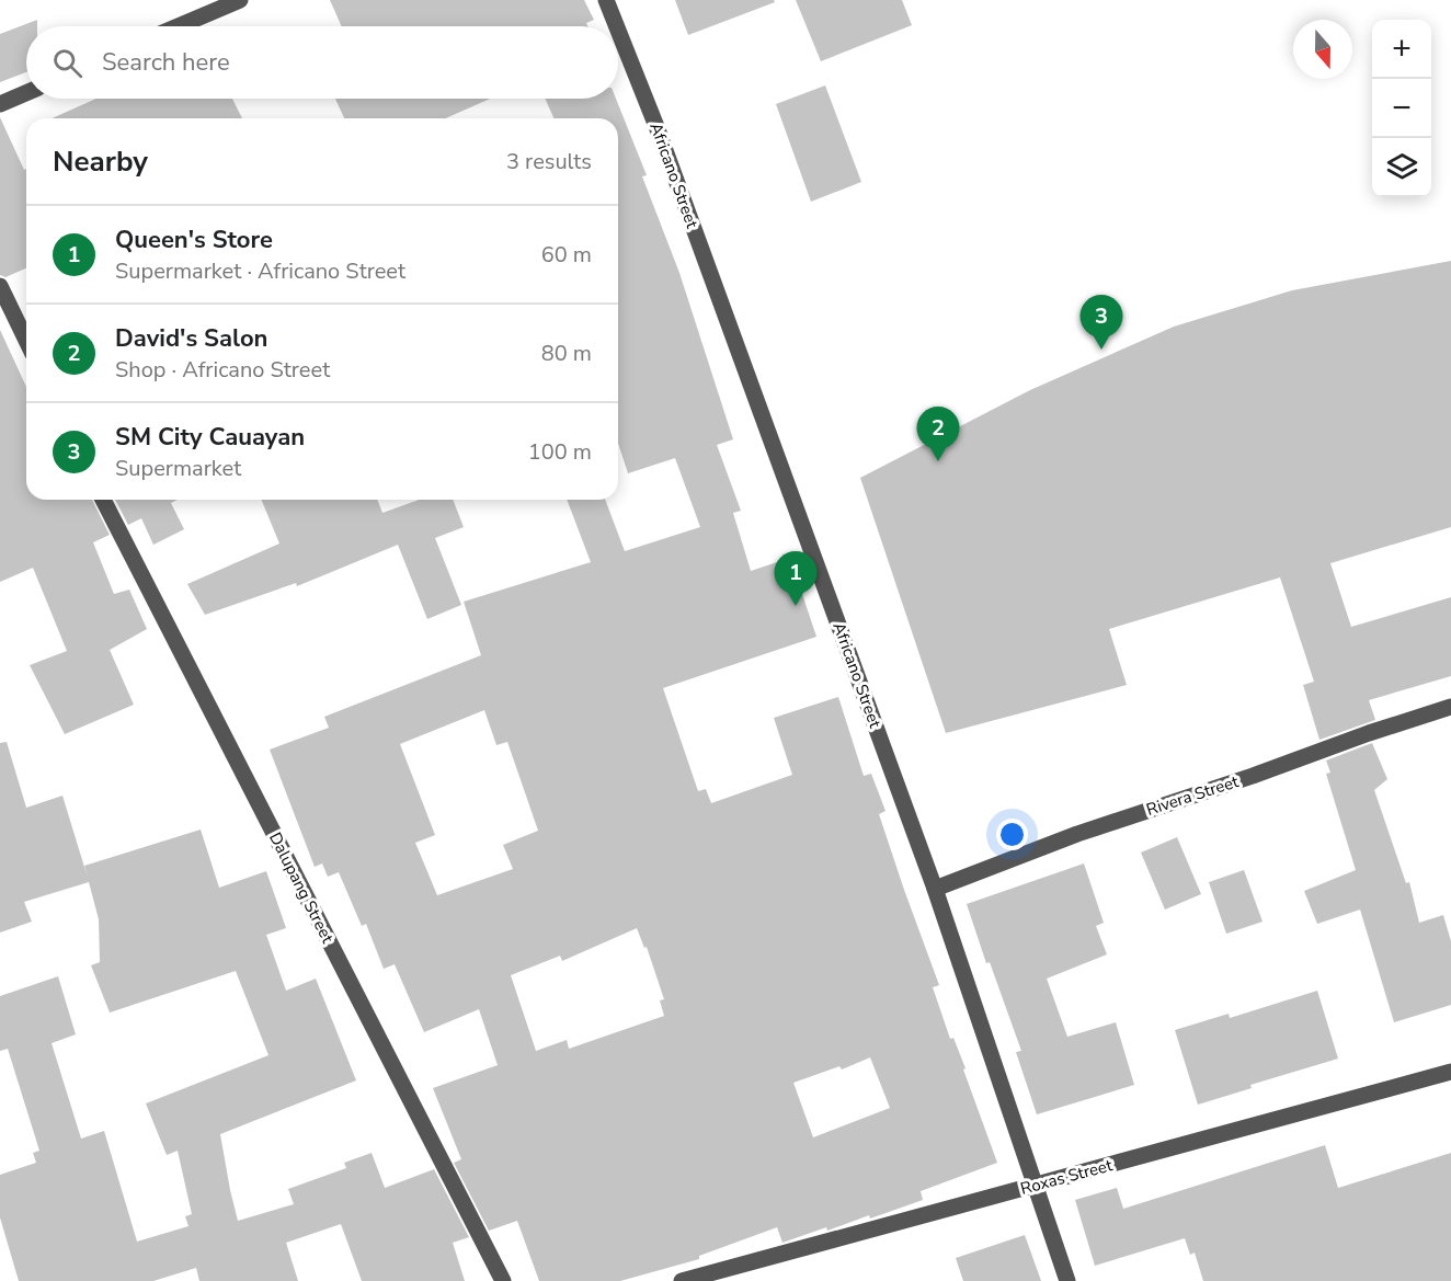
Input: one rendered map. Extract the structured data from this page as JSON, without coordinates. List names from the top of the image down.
{
  "streets": {
    "street": [
      "Africano Street",
      "Rivera Street",
      "Dalupang Street",
      "Roxas Street"
    ]
  },
  "crossings": [
    ["Africano Street", "Rivera Street"],
    ["Africano Street", "Roxas Street"]
  ],
  "north": "bottom",
  "page": {
    "map_buttons": ["+", "−"],
    "search": "Search here",
    "heading": ["Nearby", "3 results"],
    "list": [
      {
        "mark": "1",
        "name": "Queen's Store",
        "note": "Supermarket · Africano Street",
        "value": "60 m"
      },
      {
        "mark": "2",
        "name": "David's Salon",
        "note": "Shop · Africano Street",
        "value": "80 m"
      },
      {
        "mark": "3",
        "name": "SM City Cauayan",
        "note": "Supermarket",
        "value": "100 m"
      }
    ],
    "pins": ["3", "2", "1"]
  }
}
